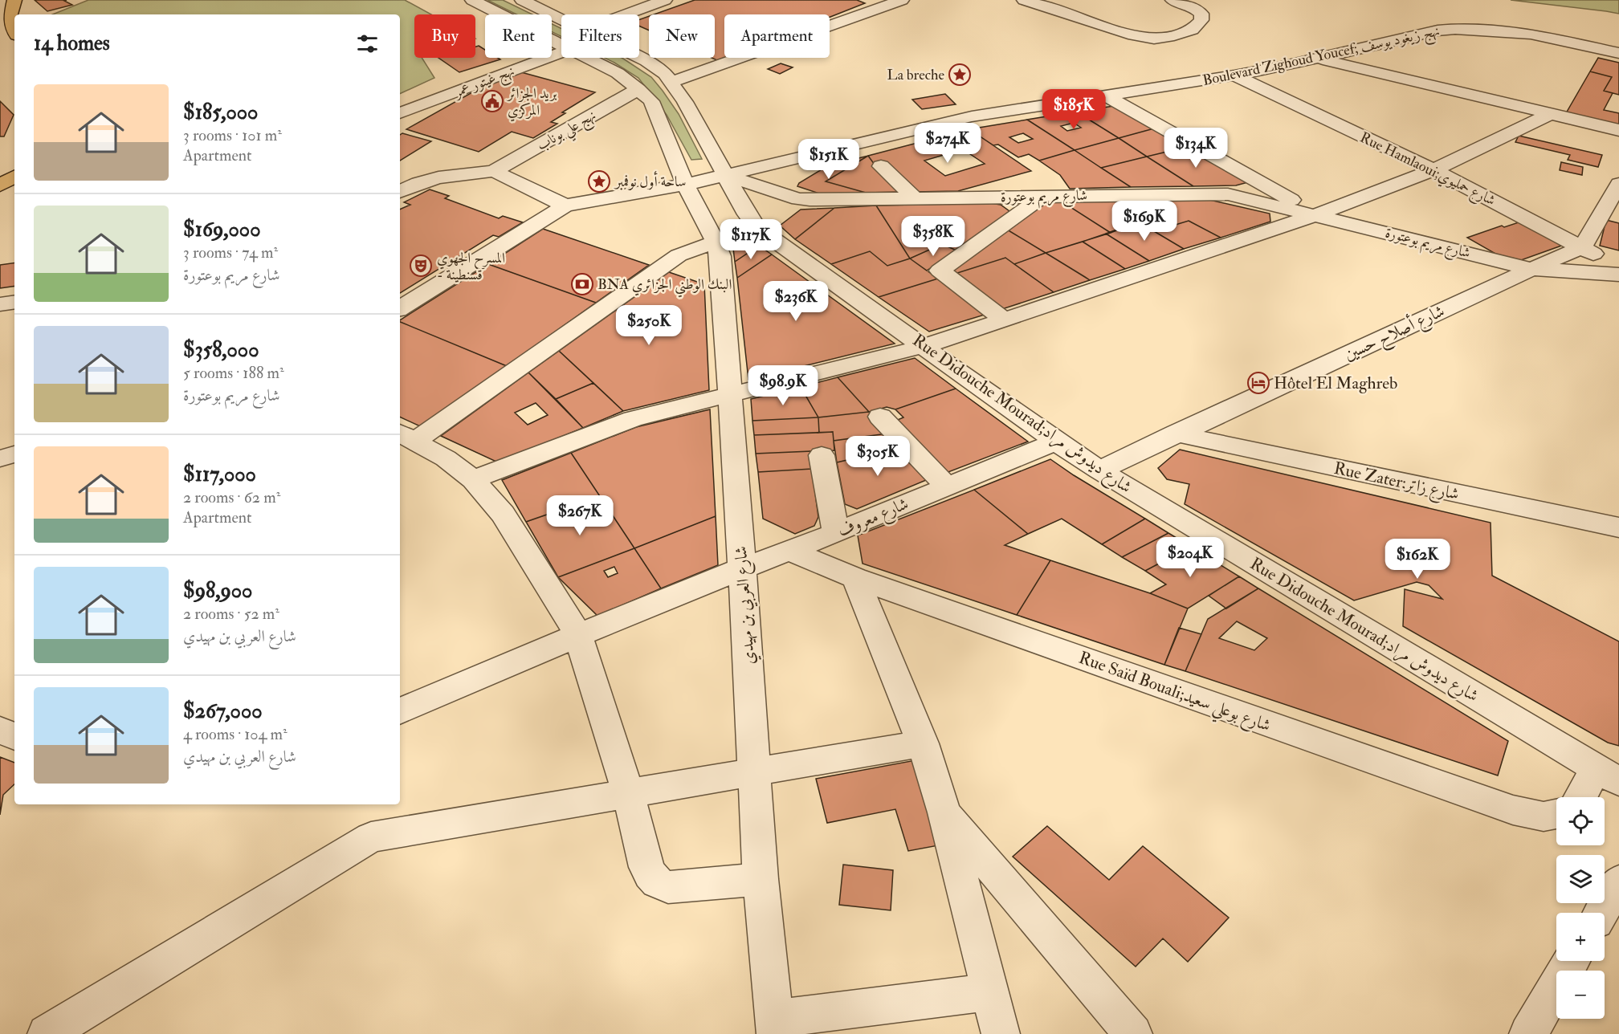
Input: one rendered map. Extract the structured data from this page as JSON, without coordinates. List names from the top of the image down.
{
  "streets": {
    "street": [
      "Boulevard Zighoud Youcef; نهج زيغود يوسف",
      "نهج غيتور عمر",
      "نهج علي بوناب",
      "Rue Hamlaoui;شارع حمليوي",
      "شارع مريم بوعتورة",
      "شارع أصلاح حسين",
      "Rue Didouche Mourad;شارع ديدوش مراد",
      "Rue Zater;شارع زاتر",
      "شارع معروف",
      "شارع العربي بن مهيدي",
      "Rue Saïd Bouali;شارع بوعلي سعيد"
    ]
  },
  "crossings": [
    ["Boulevard Zighoud Youcef; نهج زيغود يوسف", "Rue Hamlaoui;شارع حمليوي"],
    ["Boulevard Zighoud Youcef; نهج زيغود يوسف", "شارع مريم بوعتورة"],
    ["Boulevard Zighoud Youcef; نهج زيغود يوسف", "Rue Didouche Mourad;شارع ديدوش مراد"],
    ["Boulevard Zighoud Youcef; نهج زيغود يوسف", "شارع العربي بن مهيدي"],
    ["نهج علي بوناب", "شارع العربي بن مهيدي"],
    ["Rue Hamlaoui;شارع حمليوي", "شارع أصلاح حسين"],
    ["شارع مريم بوعتورة", "شارع أصلاح حسين"],
    ["شارع مريم بوعتورة", "Rue Didouche Mourad;شارع ديدوش مراد"],
    ["شارع أصلاح حسين", "Rue Didouche Mourad;شارع ديدوش مراد"],
    ["شارع أصلاح حسين", "Rue Zater;شارع زاتر"],
    ["Rue Didouche Mourad;شارع ديدوش مراد", "شارع معروف"],
    ["شارع معروف", "شارع العربي بن مهيدي"],
    ["شارع معروف", "Rue Saïd Bouali;شارع بوعلي سعيد"]
  ],
  "places": {
    "place": ["La breche", "ساحة أول نوفمبر"],
    "public building": ["بريد الجزائر المركزي"],
    "theatre": ["المسرح الجهوي - قسنطينة"],
    "bank": ["BNA البنك الوطني الجزائري"],
    "hotel": ["Hôtel El Maghreb"]
  },
  "page": {
    "chip": [
      "Buy",
      "Rent",
      "Filters",
      "New",
      "Apartment"
    ],
    "heading": "14 homes",
    "list": [
      {
        "name": "$185,000",
        "note": "3 rooms · 101 m² · Apartment"
      },
      {
        "name": "$169,000",
        "note": "3 rooms · 74 m² · شارع مريم بوعتورة"
      },
      {
        "name": "$358,000",
        "note": "5 rooms · 188 m² · شارع مريم بوعتورة"
      },
      {
        "name": "$117,000",
        "note": "2 rooms · 62 m² · Apartment"
      },
      {
        "name": "$98,900",
        "note": "2 rooms · 52 m² · شارع العربي بن مهيدي"
      },
      {
        "name": "$267,000",
        "note": "4 rooms · 104 m² · شارع العربي بن مهيدي"
      }
    ],
    "price": [
      "$185K",
      "$274K",
      "$134K",
      "$151K",
      "$169K",
      "$358K",
      "$117K",
      "$236K",
      "$250K",
      "$98.9K",
      "$305K",
      "$267K",
      "$204K",
      "$162K"
    ],
    "map_buttons": ["+", "−"]
  }
}
